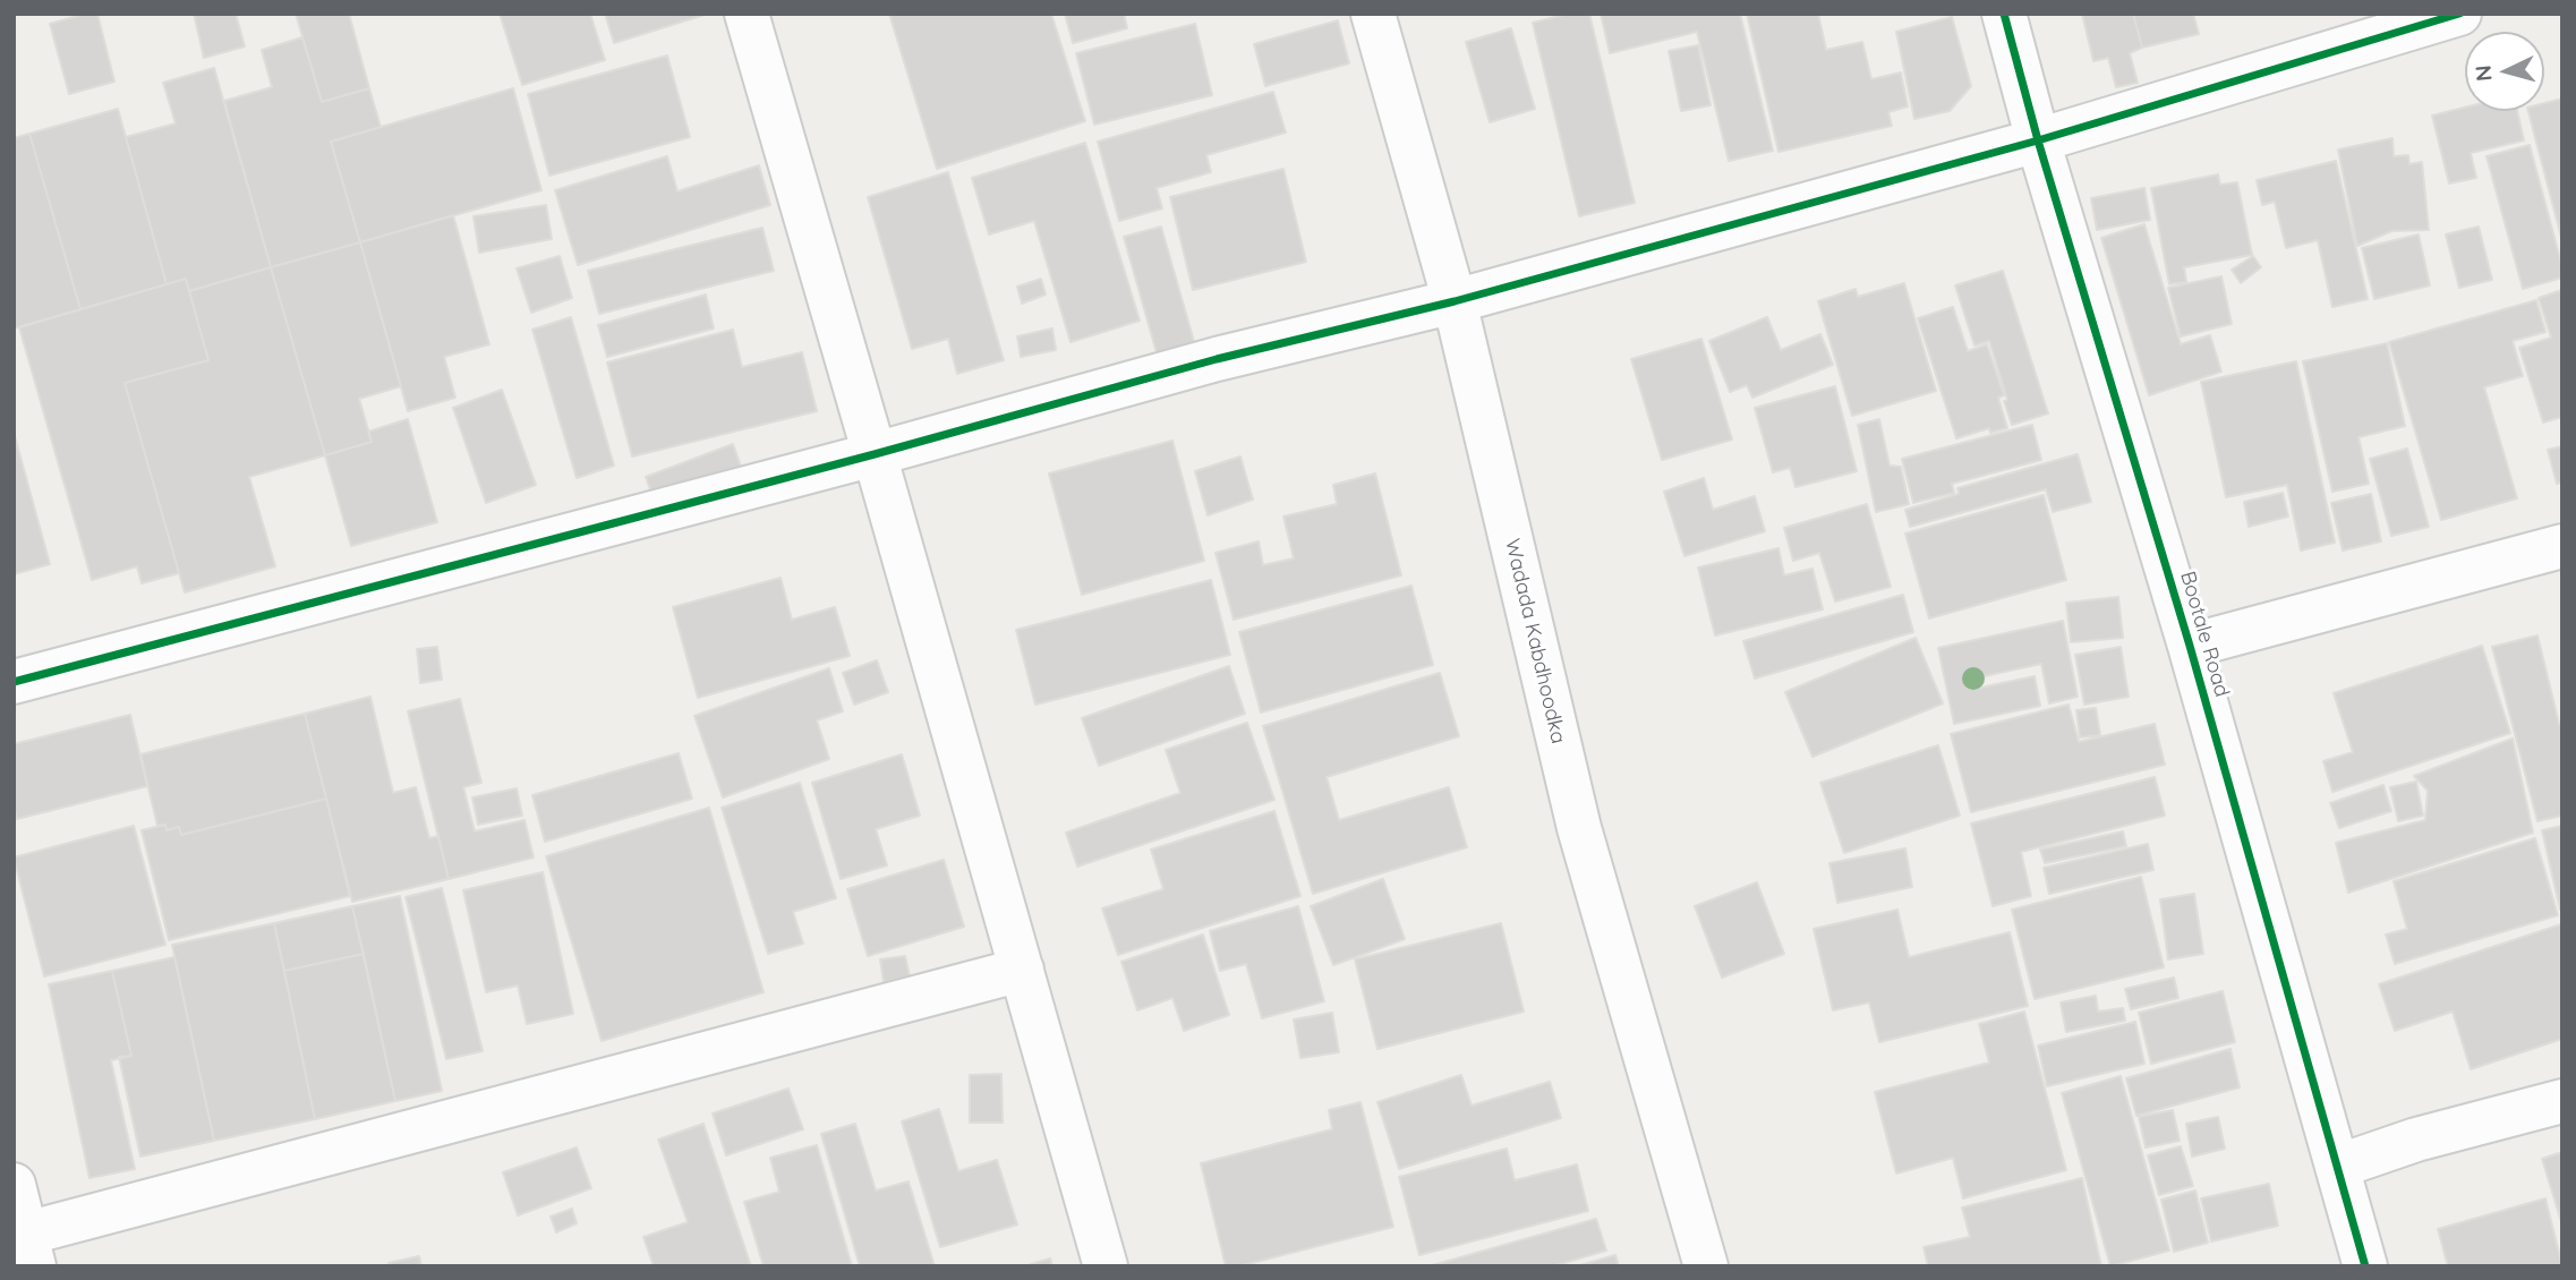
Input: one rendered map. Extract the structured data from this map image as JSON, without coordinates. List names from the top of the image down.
{
  "streets": {
    "street": ["Bootale Road", "Wadada Kabdhoodka"]
  },
  "north": "left"
}
